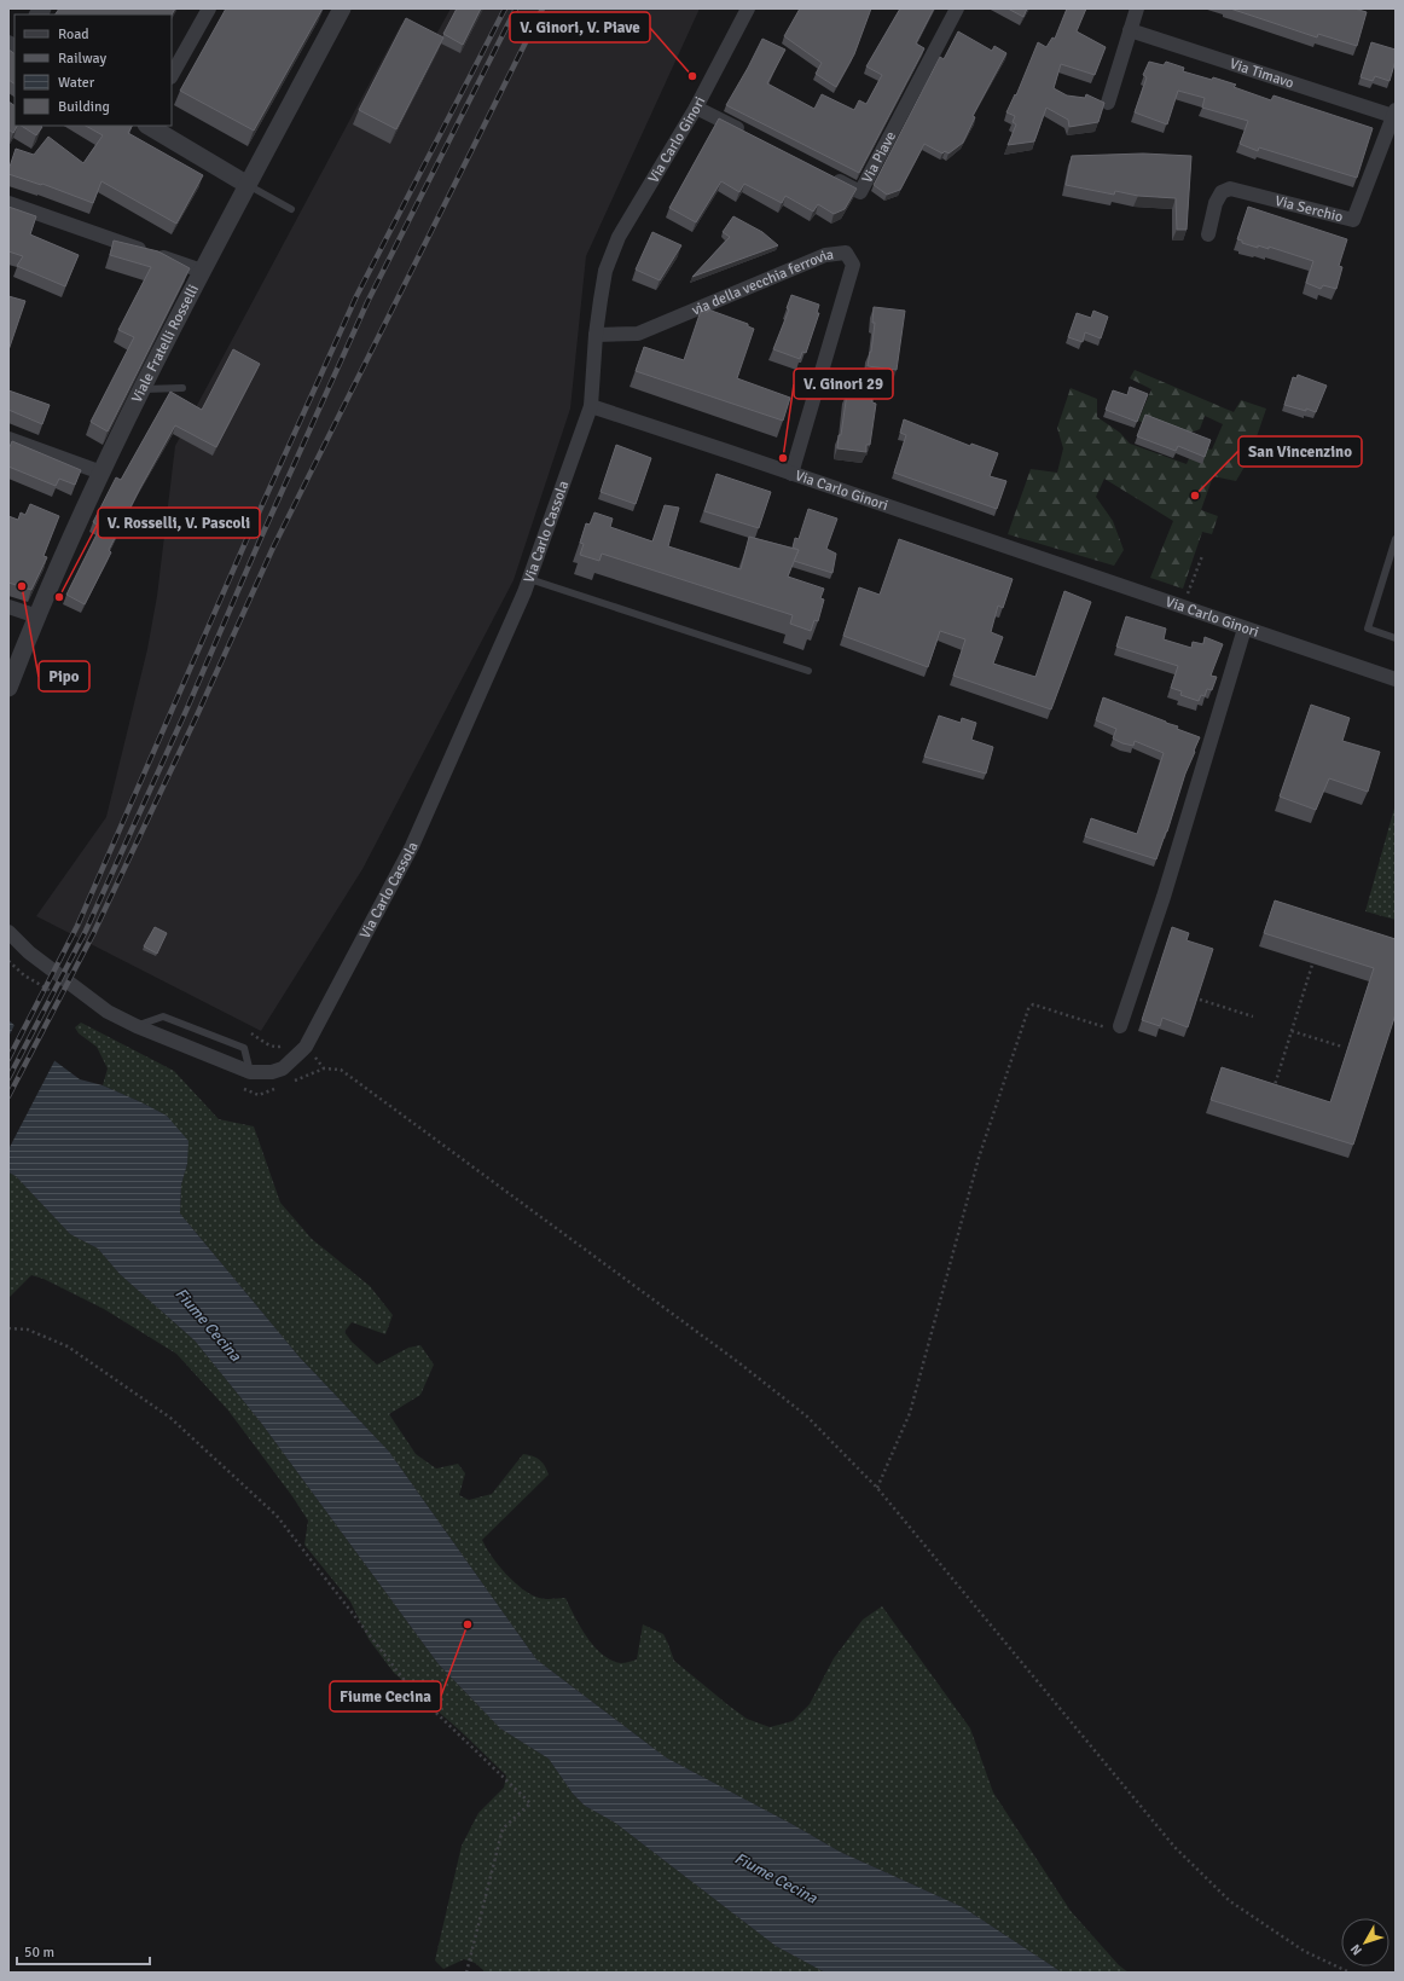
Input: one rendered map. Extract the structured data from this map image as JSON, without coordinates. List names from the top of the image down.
{
  "streets": {
    "street": [
      "Via Timavo",
      "Via Carlo Ginori",
      "Via Piave",
      "Via Serchio",
      "via della vecchia ferrovia",
      "Viale Fratelli Rosselli",
      "Via Carlo Cassola"
    ]
  },
  "crossings": [
    ["Via Timavo", "Via Serchio"],
    ["Via Carlo Ginori", "via della vecchia ferrovia"],
    ["Via Carlo Ginori", "Via Carlo Cassola"]
  ],
  "water": ["Fiume Cecina"],
  "places": [
    "V. Ginori, V. Piave",
    "V. Ginori 29",
    "San Vincenzino",
    "Pipo",
    "V. Rosselli, V. Pascoli",
    "Fiume Cecina"
  ],
  "legend": [
    "Road",
    "Railway",
    "Water",
    "Building"
  ],
  "scale_bar": "50 m",
  "north": "bottom left"
}
